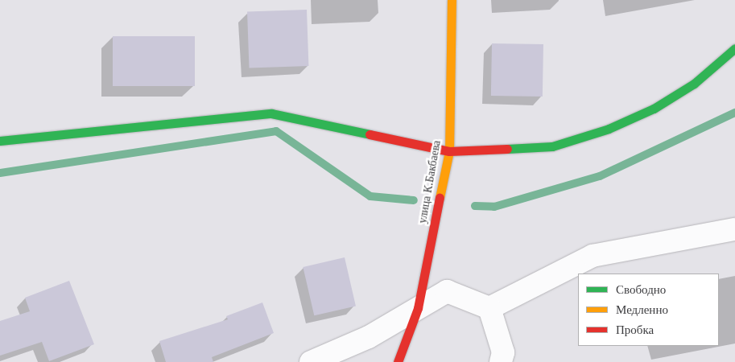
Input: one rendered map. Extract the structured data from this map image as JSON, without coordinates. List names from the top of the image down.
{
  "streets": {
    "street": ["улица К.Бакбаева"]
  },
  "legend": ["Свободно", "Медленно", "Пробка"]
}
